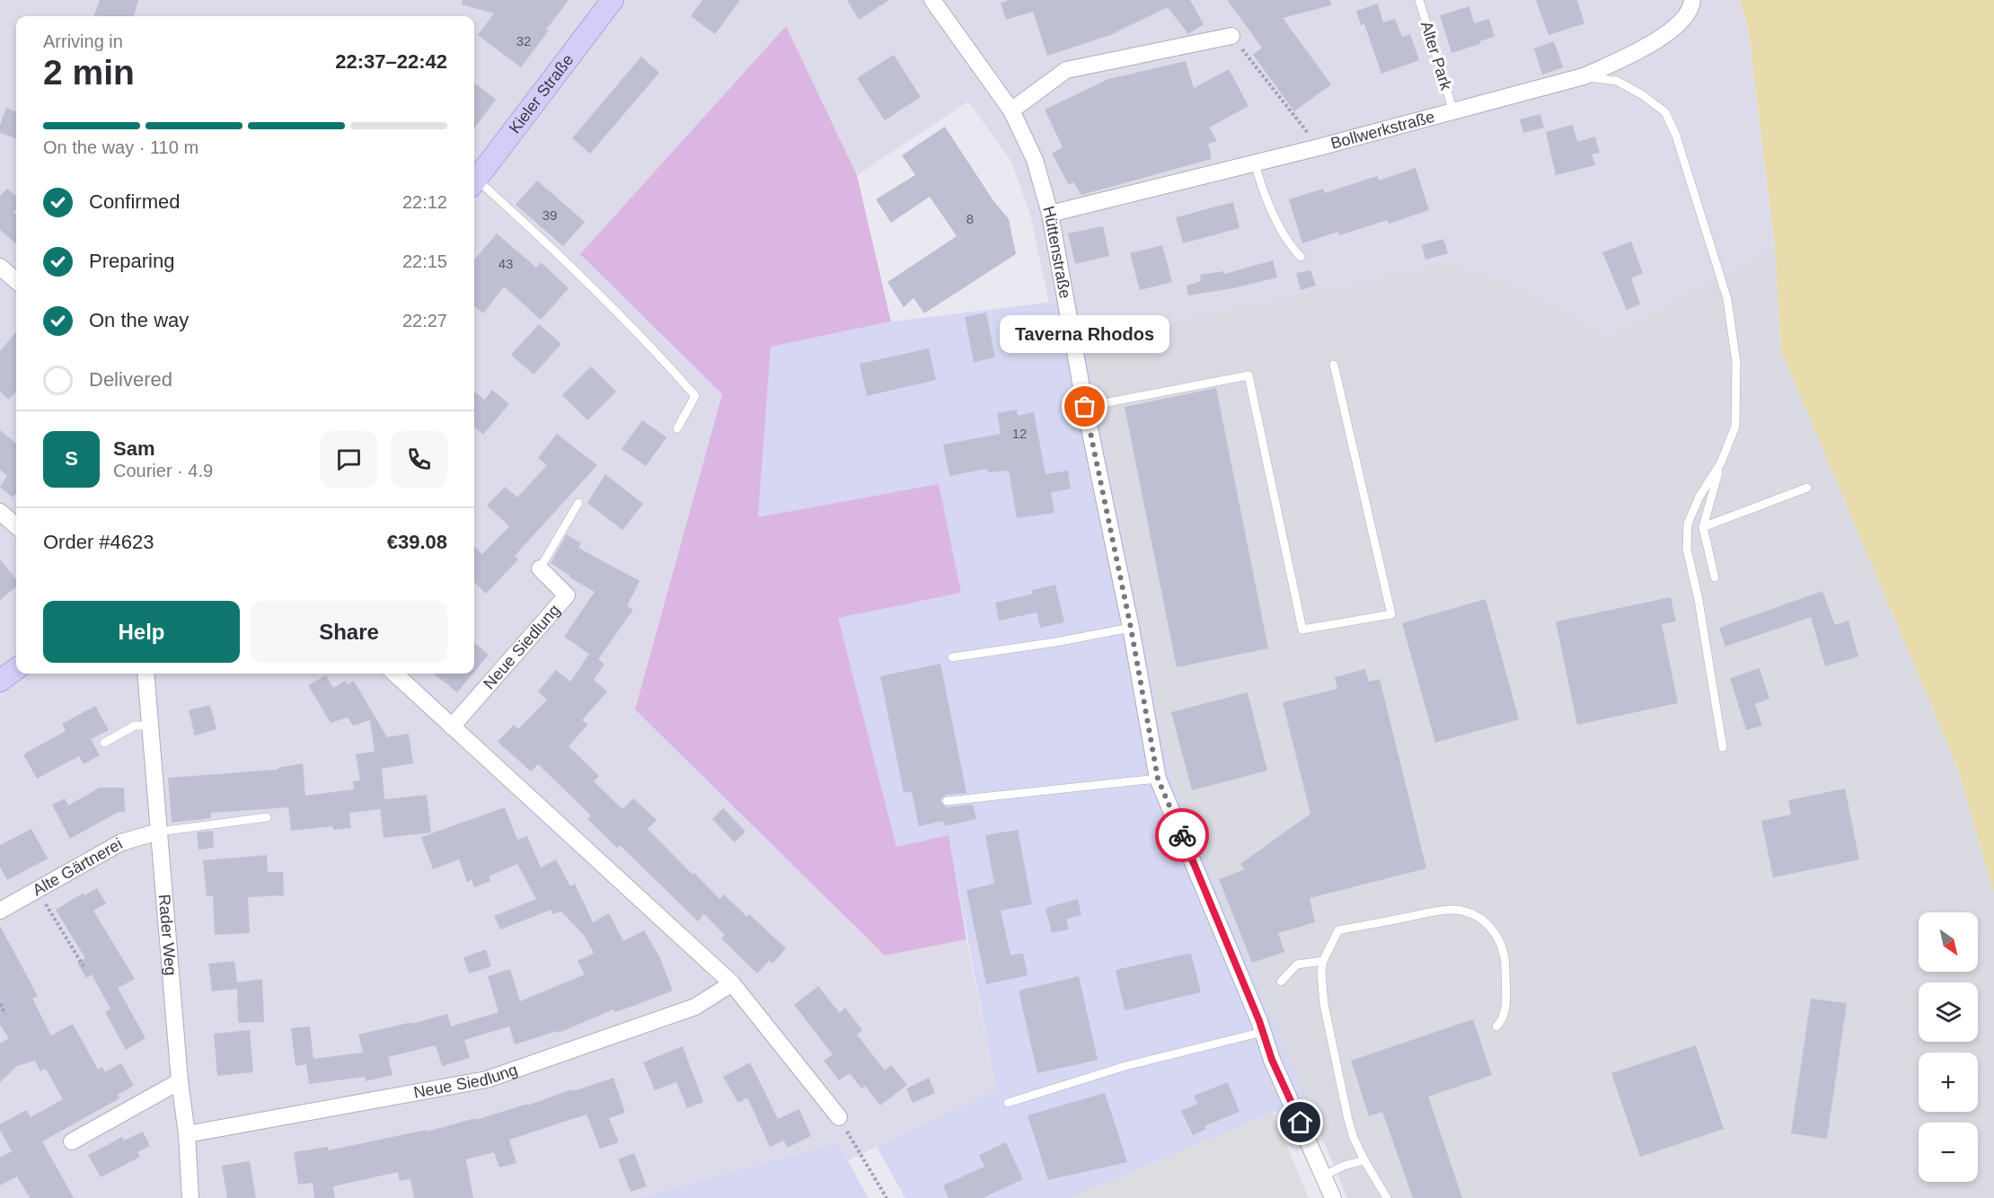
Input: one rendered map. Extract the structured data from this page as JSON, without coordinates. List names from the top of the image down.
{
  "streets": {
    "main road": ["Kieler Straße"],
    "street": [
      "Bollwerkstraße",
      "Hüttenstraße",
      "Neue Siedlung",
      "Alte Gärtnerei",
      "Rader Weg"
    ],
    "lane": ["Alter Park"]
  },
  "crossings": [
    ["Alter Park", "Bollwerkstraße"],
    ["Bollwerkstraße", "Hüttenstraße"],
    ["Neue Siedlung", "Rader Weg"],
    ["Alte Gärtnerei", "Rader Weg"]
  ],
  "places": ["Taverna Rhodos"],
  "house_numbers": [
    "32",
    "39",
    "8",
    "43",
    "12"
  ],
  "north": "bottom right",
  "page": {
    "heading": ["2 min", "Arriving in", "22:37–22:42"],
    "panel": [
      "Sam",
      "Courier · 4.9",
      "Order #4623",
      "€39.08"
    ],
    "bar": "On the way · 110 m",
    "list": [
      ["Confirmed", "22:12"],
      ["Preparing", "22:15"],
      ["On the way", "22:27"],
      "Delivered"
    ],
    "bubble": "Taverna Rhodos",
    "round": "S",
    "buttons": ["Help", "Share"],
    "map_buttons": ["+", "−"]
  }
}
